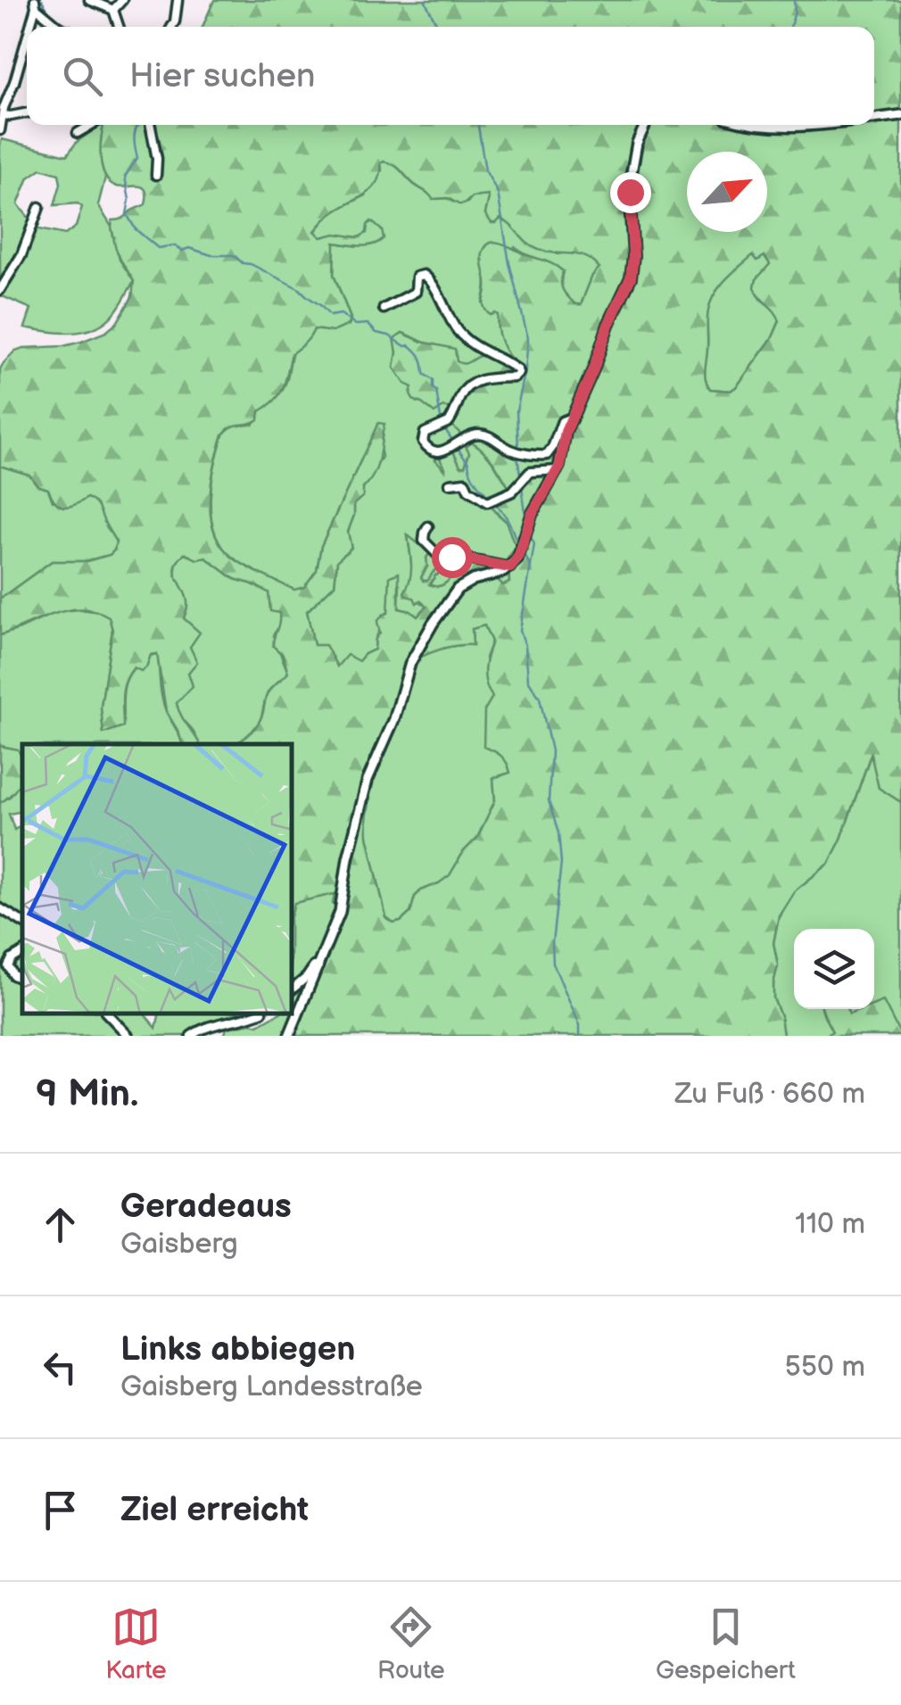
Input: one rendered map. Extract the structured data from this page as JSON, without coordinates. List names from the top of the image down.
{
  "north": "top right",
  "page": {
    "search": "Hier suchen",
    "heading": ["9 Min.", "Zu Fuß · 660 m"],
    "list": [
      ["Geradeaus", "Gaisberg", "110 m"],
      ["Links abbiegen", "Gaisberg Landesstraße", "550 m"],
      "Ziel erreicht"
    ],
    "nav": ["Karte", "Route", "Gespeichert"]
  }
}
